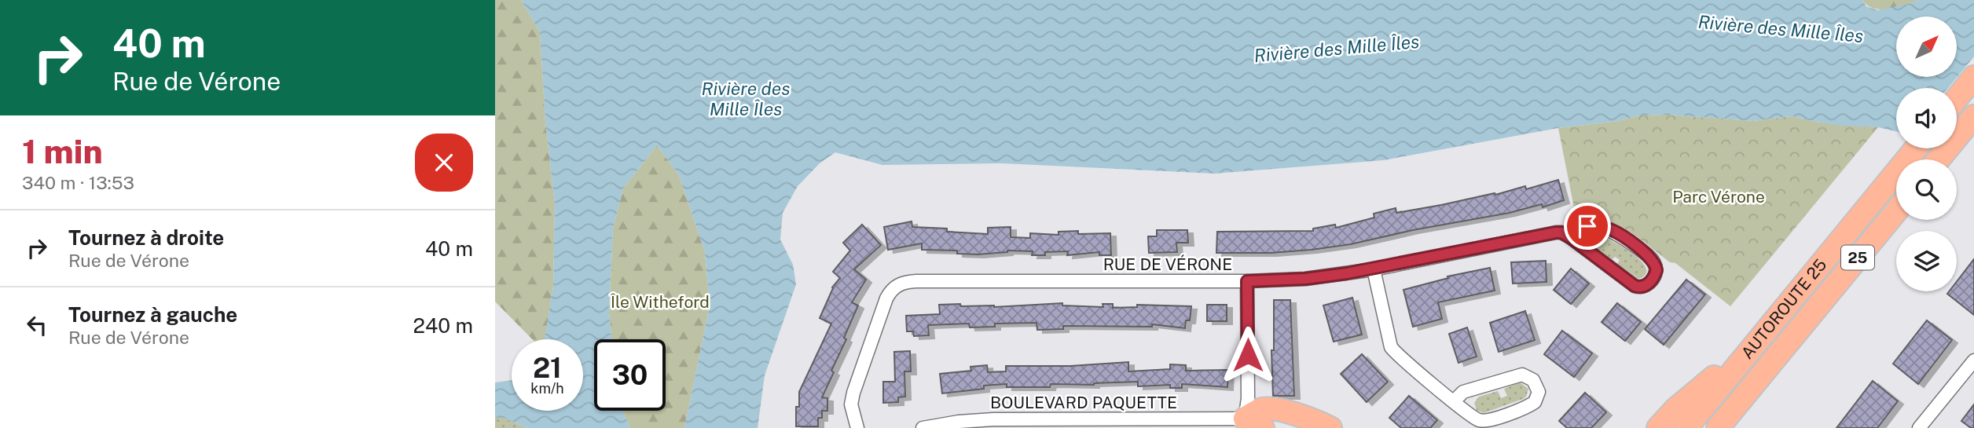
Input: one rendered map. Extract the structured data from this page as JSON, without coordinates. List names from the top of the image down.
{
  "streets": {
    "highway": ["25", "AUTOROUTE 25"],
    "street": ["RUE DE VÉRONE", "BOULEVARD PAQUETTE"]
  },
  "water": ["Rivière des Mille Îles"],
  "parks": ["Parc Vérone", "Île Witheford"],
  "north": "top right",
  "page": {
    "turn": ["40 m", "Rue de Vérone"],
    "heading": ["1 min", "340 m · 13:53"],
    "list": [
      {
        "name": "Tournez à droite",
        "note": "Rue de Vérone",
        "value": "40 m"
      },
      {
        "name": "Tournez à gauche",
        "note": "Rue de Vérone",
        "value": "240 m"
      }
    ],
    "speed": "21 km/h",
    "limit": "30"
  }
}
